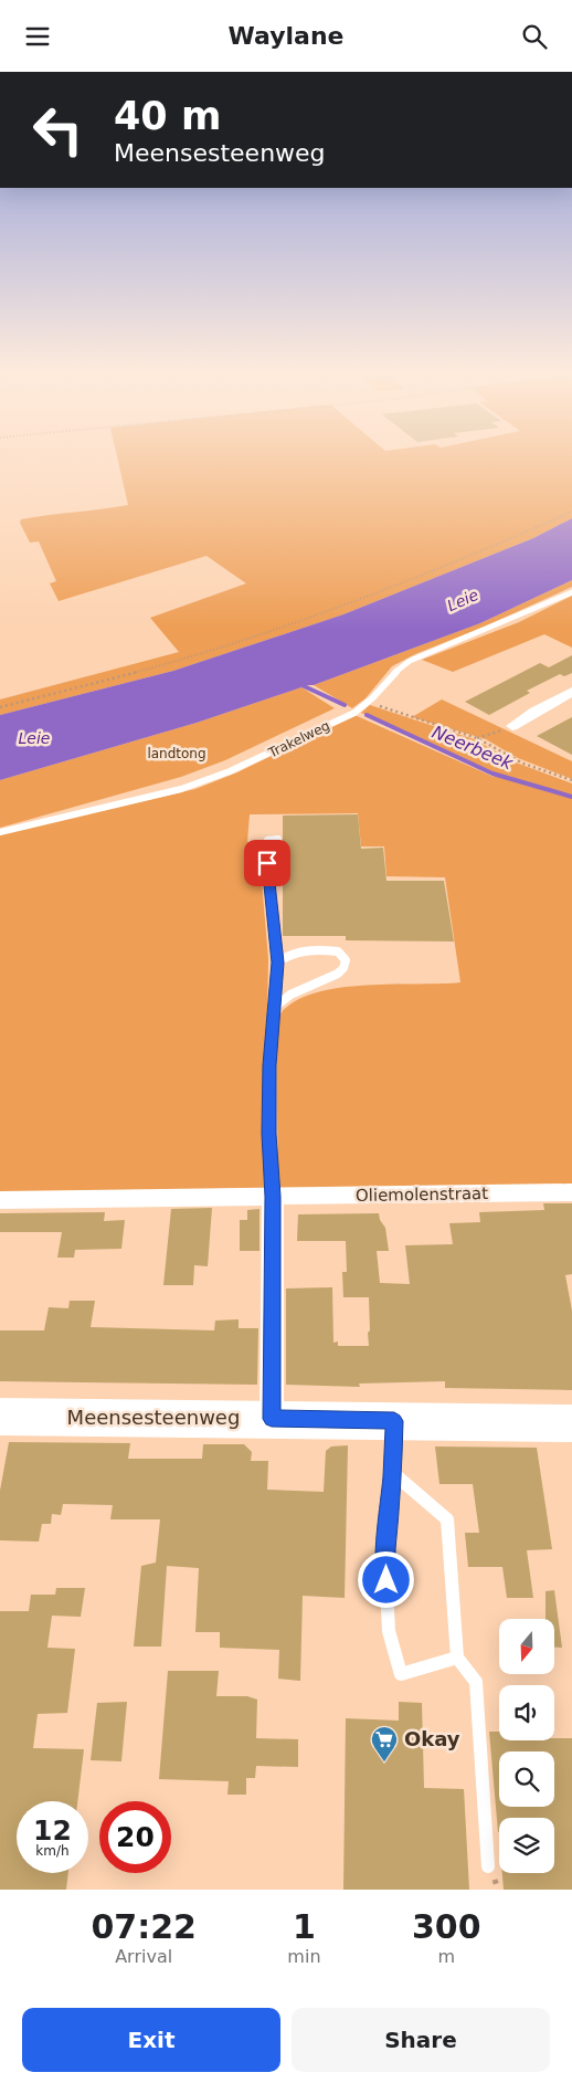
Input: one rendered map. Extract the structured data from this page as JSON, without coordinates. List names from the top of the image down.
{
  "streets": {
    "main road": ["Meensesteenweg"],
    "street": ["Oliemolenstraat"],
    "lane": ["Trakelweg"]
  },
  "water": ["Leie", "Neerbeek"],
  "parks": ["landtong"],
  "places": {
    "supermarket": ["Okay"]
  },
  "north": "bottom",
  "page": {
    "header": "Waylane",
    "turn": ["40 m", "Meensesteenweg"],
    "speed": "12 km/h",
    "limit": "20",
    "eta": [
      "07:22",
      "Arrival",
      "1",
      "min",
      "300",
      "m"
    ],
    "buttons": ["Exit", "Share"]
  }
}
